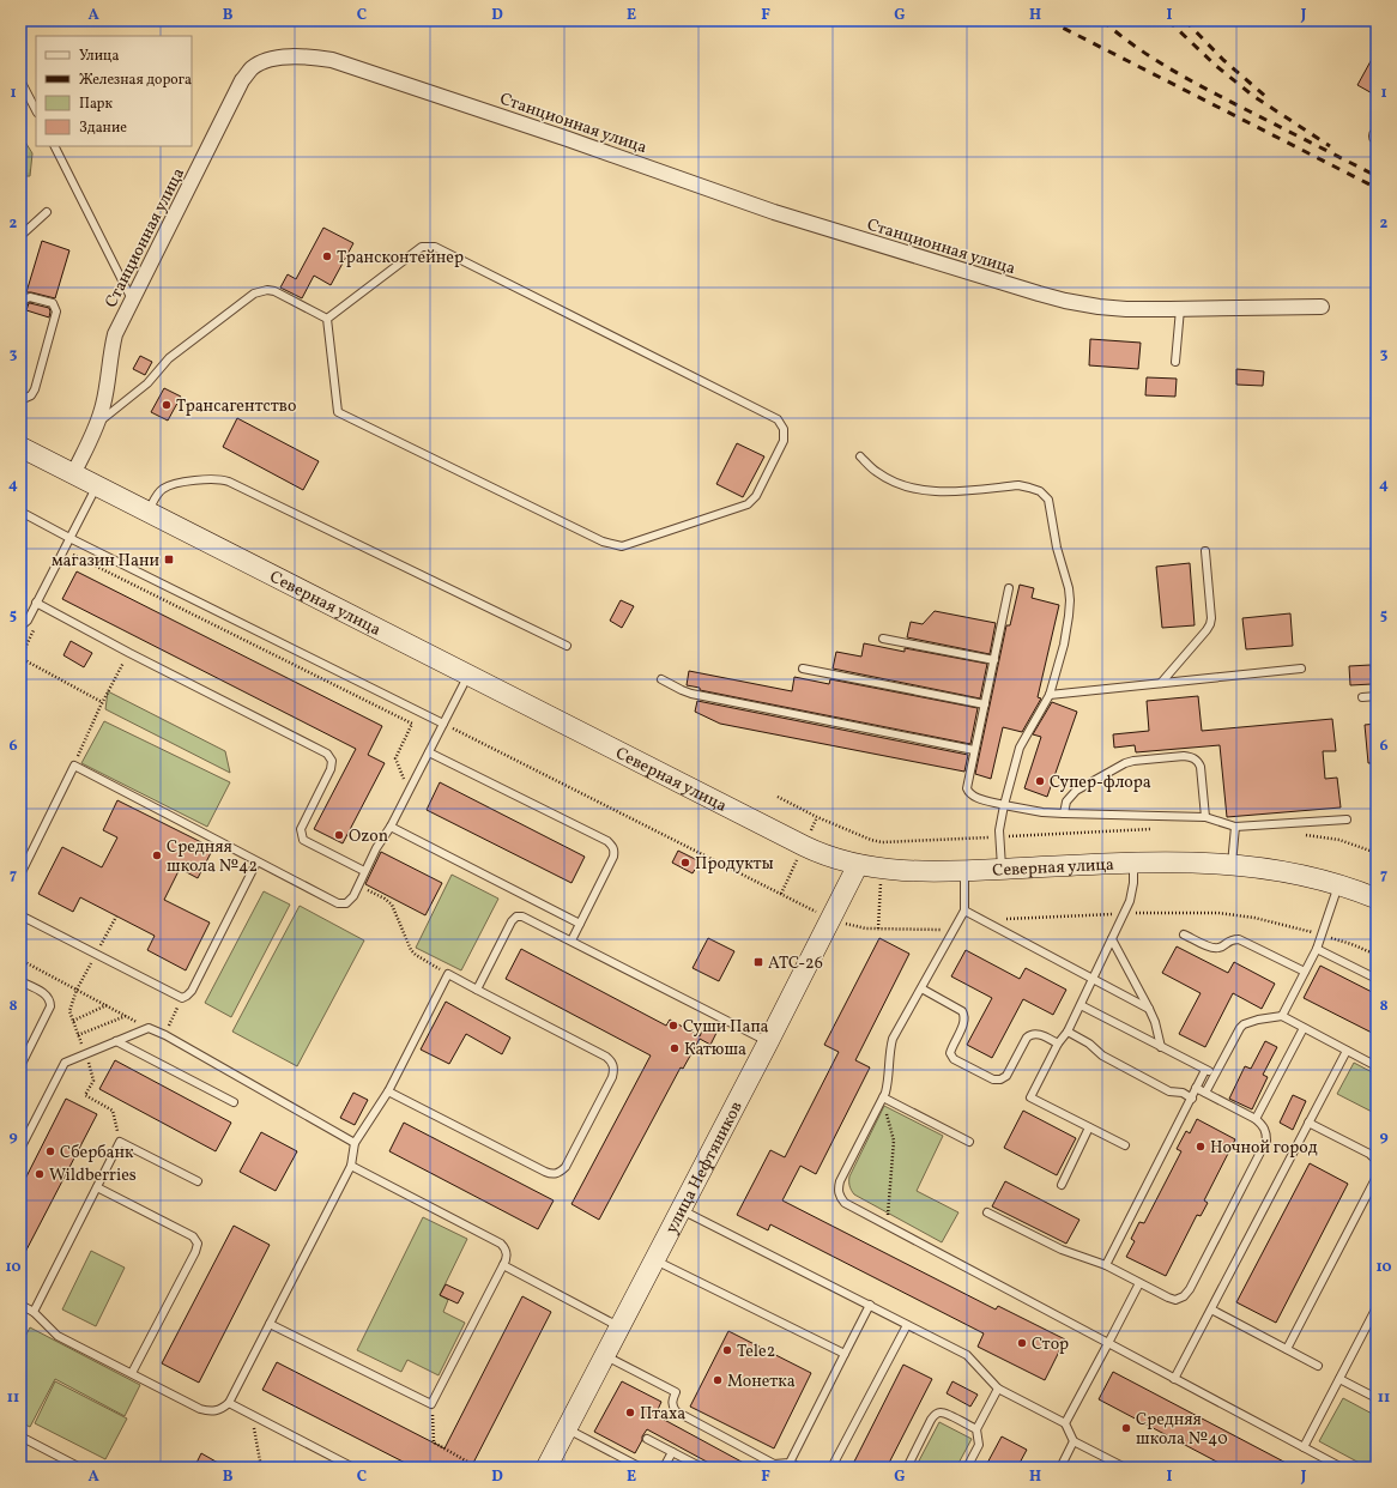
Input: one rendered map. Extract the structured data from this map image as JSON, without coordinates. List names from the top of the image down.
{
  "streets": {
    "main road": ["Северная улица", "улица Нефтяников"],
    "street": ["Станционная улица"]
  },
  "crossings": [
    ["Станционная улица", "Северная улица"],
    ["Северная улица", "улица Нефтяников"]
  ],
  "places": {
    "other": [
      "Трансконтейнер",
      "Трансагентство",
      "Супер-флора",
      "Ozon",
      "Средняя школа №42",
      "Продукты",
      "Суши Папа",
      "Катюша",
      "Ночной город",
      "Сбербанк",
      "Wildberries",
      "Стор",
      "Tele2",
      "Монетка",
      "Птаха",
      "Средняя школа №40"
    ],
    "transit": ["магазин Пани", "АТС-26"]
  },
  "legend": [
    "Улица",
    "Железная дорога",
    "Парк",
    "Здание"
  ],
  "grid": {
    "columns": [
      "A",
      "B",
      "C",
      "D",
      "E",
      "F",
      "G",
      "H",
      "I",
      "J"
    ],
    "rows": [
      "1",
      "2",
      "3",
      "4",
      "5",
      "6",
      "7",
      "8",
      "9",
      "10",
      "11"
    ]
  }
}
